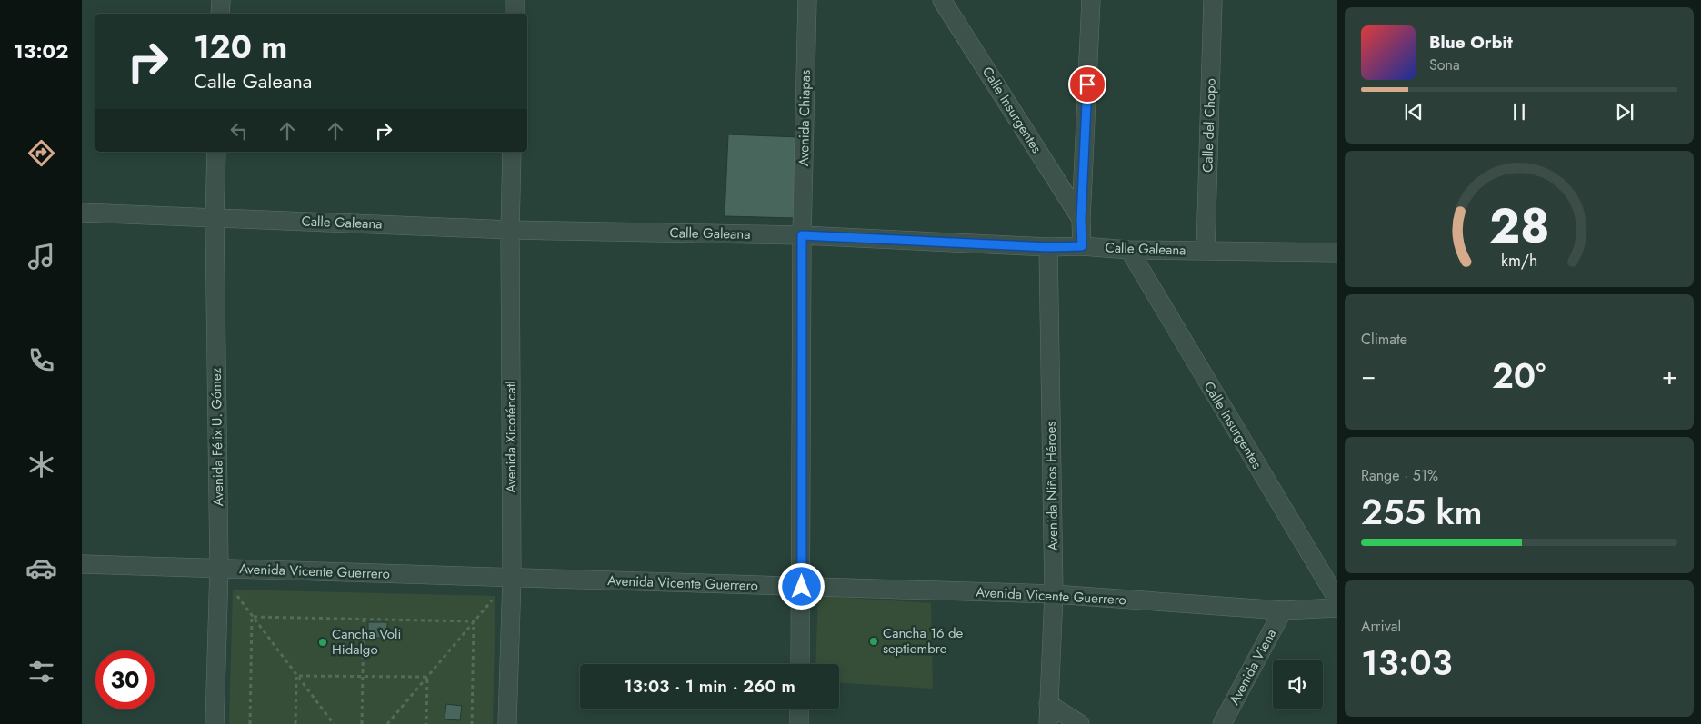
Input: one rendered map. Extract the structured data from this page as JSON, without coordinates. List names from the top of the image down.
{
  "streets": {
    "street": [
      "Calle Insurgentes",
      "Avenida Chiapas",
      "Calle del Chopo",
      "Calle Galeana",
      "Avenida Félix U. Gómez",
      "Avenida Xicoténcatl",
      "Avenida Niños Héroes",
      "Avenida Vicente Guerrero",
      "Avenida Viena"
    ]
  },
  "crossings": [
    ["Calle Insurgentes", "Calle Galeana"],
    ["Avenida Chiapas", "Calle Galeana"],
    ["Avenida Chiapas", "Avenida Vicente Guerrero"],
    ["Calle del Chopo", "Calle Galeana"],
    ["Calle Galeana", "Avenida Félix U. Gómez"],
    ["Calle Galeana", "Avenida Xicoténcatl"],
    ["Calle Galeana", "Avenida Niños Héroes"],
    ["Avenida Félix U. Gómez", "Avenida Vicente Guerrero"],
    ["Avenida Xicoténcatl", "Avenida Vicente Guerrero"],
    ["Avenida Niños Héroes", "Avenida Vicente Guerrero"],
    ["Avenida Vicente Guerrero", "Avenida Viena"]
  ],
  "places": ["Cancha 16 de septiembre", "Cancha Voli Hidalgo"],
  "page": {
    "tabs": "13:02",
    "turn": ["120 m", "Calle Galeana"],
    "song": ["Blue Orbit", "Sona"],
    "tile": [
      "Climate",
      ["Range · 51%", "255 km"],
      ["Arrival", "13:03"]
    ],
    "heat": ["−", "20°", "+"],
    "limit": "30",
    "trip": "13:03 · 1 min · 260 m",
    "gauge": ["28", "km/h"]
  }
}
